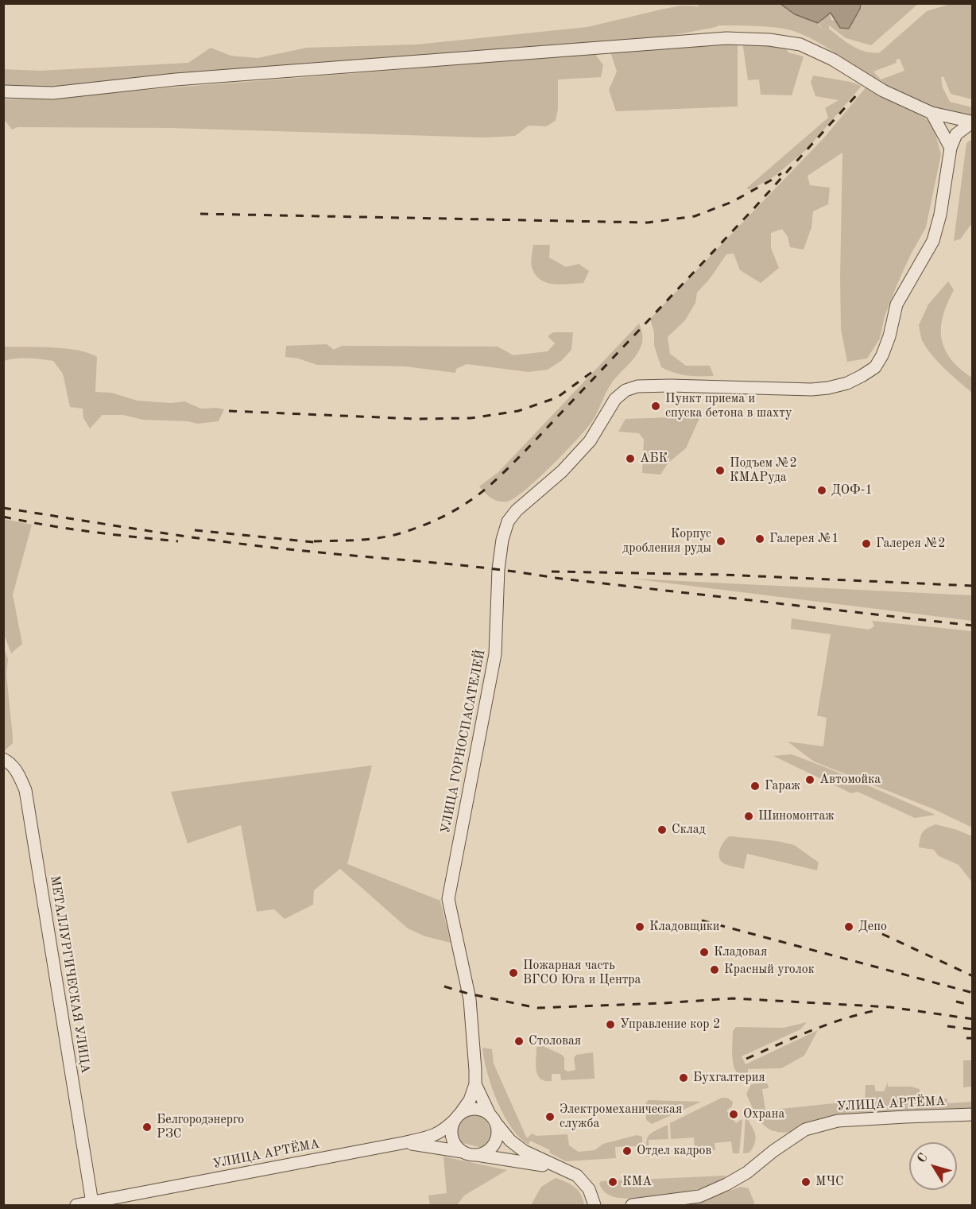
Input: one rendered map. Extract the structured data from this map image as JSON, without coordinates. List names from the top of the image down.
{
  "streets": {
    "street": ["УЛИЦА ГОРНОСПАСАТЕЛЕЙ", "МЕТАЛЛУРГИЧЕСКАЯ УЛИЦА", "УЛИЦА АРТЁМА"]
  },
  "crossings": [
    ["УЛИЦА ГОРНОСПАСАТЕЛЕЙ", "УЛИЦА АРТЁМА"],
    ["МЕТАЛЛУРГИЧЕСКАЯ УЛИЦА", "УЛИЦА АРТЁМА"]
  ],
  "places": [
    "Пункт приема и спуска бетона в шахту",
    "АБК",
    "Подъем №2 КМАРуда",
    "ДОФ-1",
    "Галерея №1",
    "Корпус дробления руды",
    "Галерея №2",
    "Автомойка",
    "Гараж",
    "Шиномонтаж",
    "Склад",
    "Кладовщики",
    "Депо",
    "Кладовая",
    "Красный уголок",
    "Пожарная часть ВГСО Юга и Центра",
    "Управление кор 2",
    "Столовая",
    "Бухгалтерия",
    "Охрана",
    "Электромеханическая служба",
    "Белгородэнерго РЗС",
    "Отдел кадров",
    "КМА",
    "МЧС"
  ],
  "north": "top left"
}
